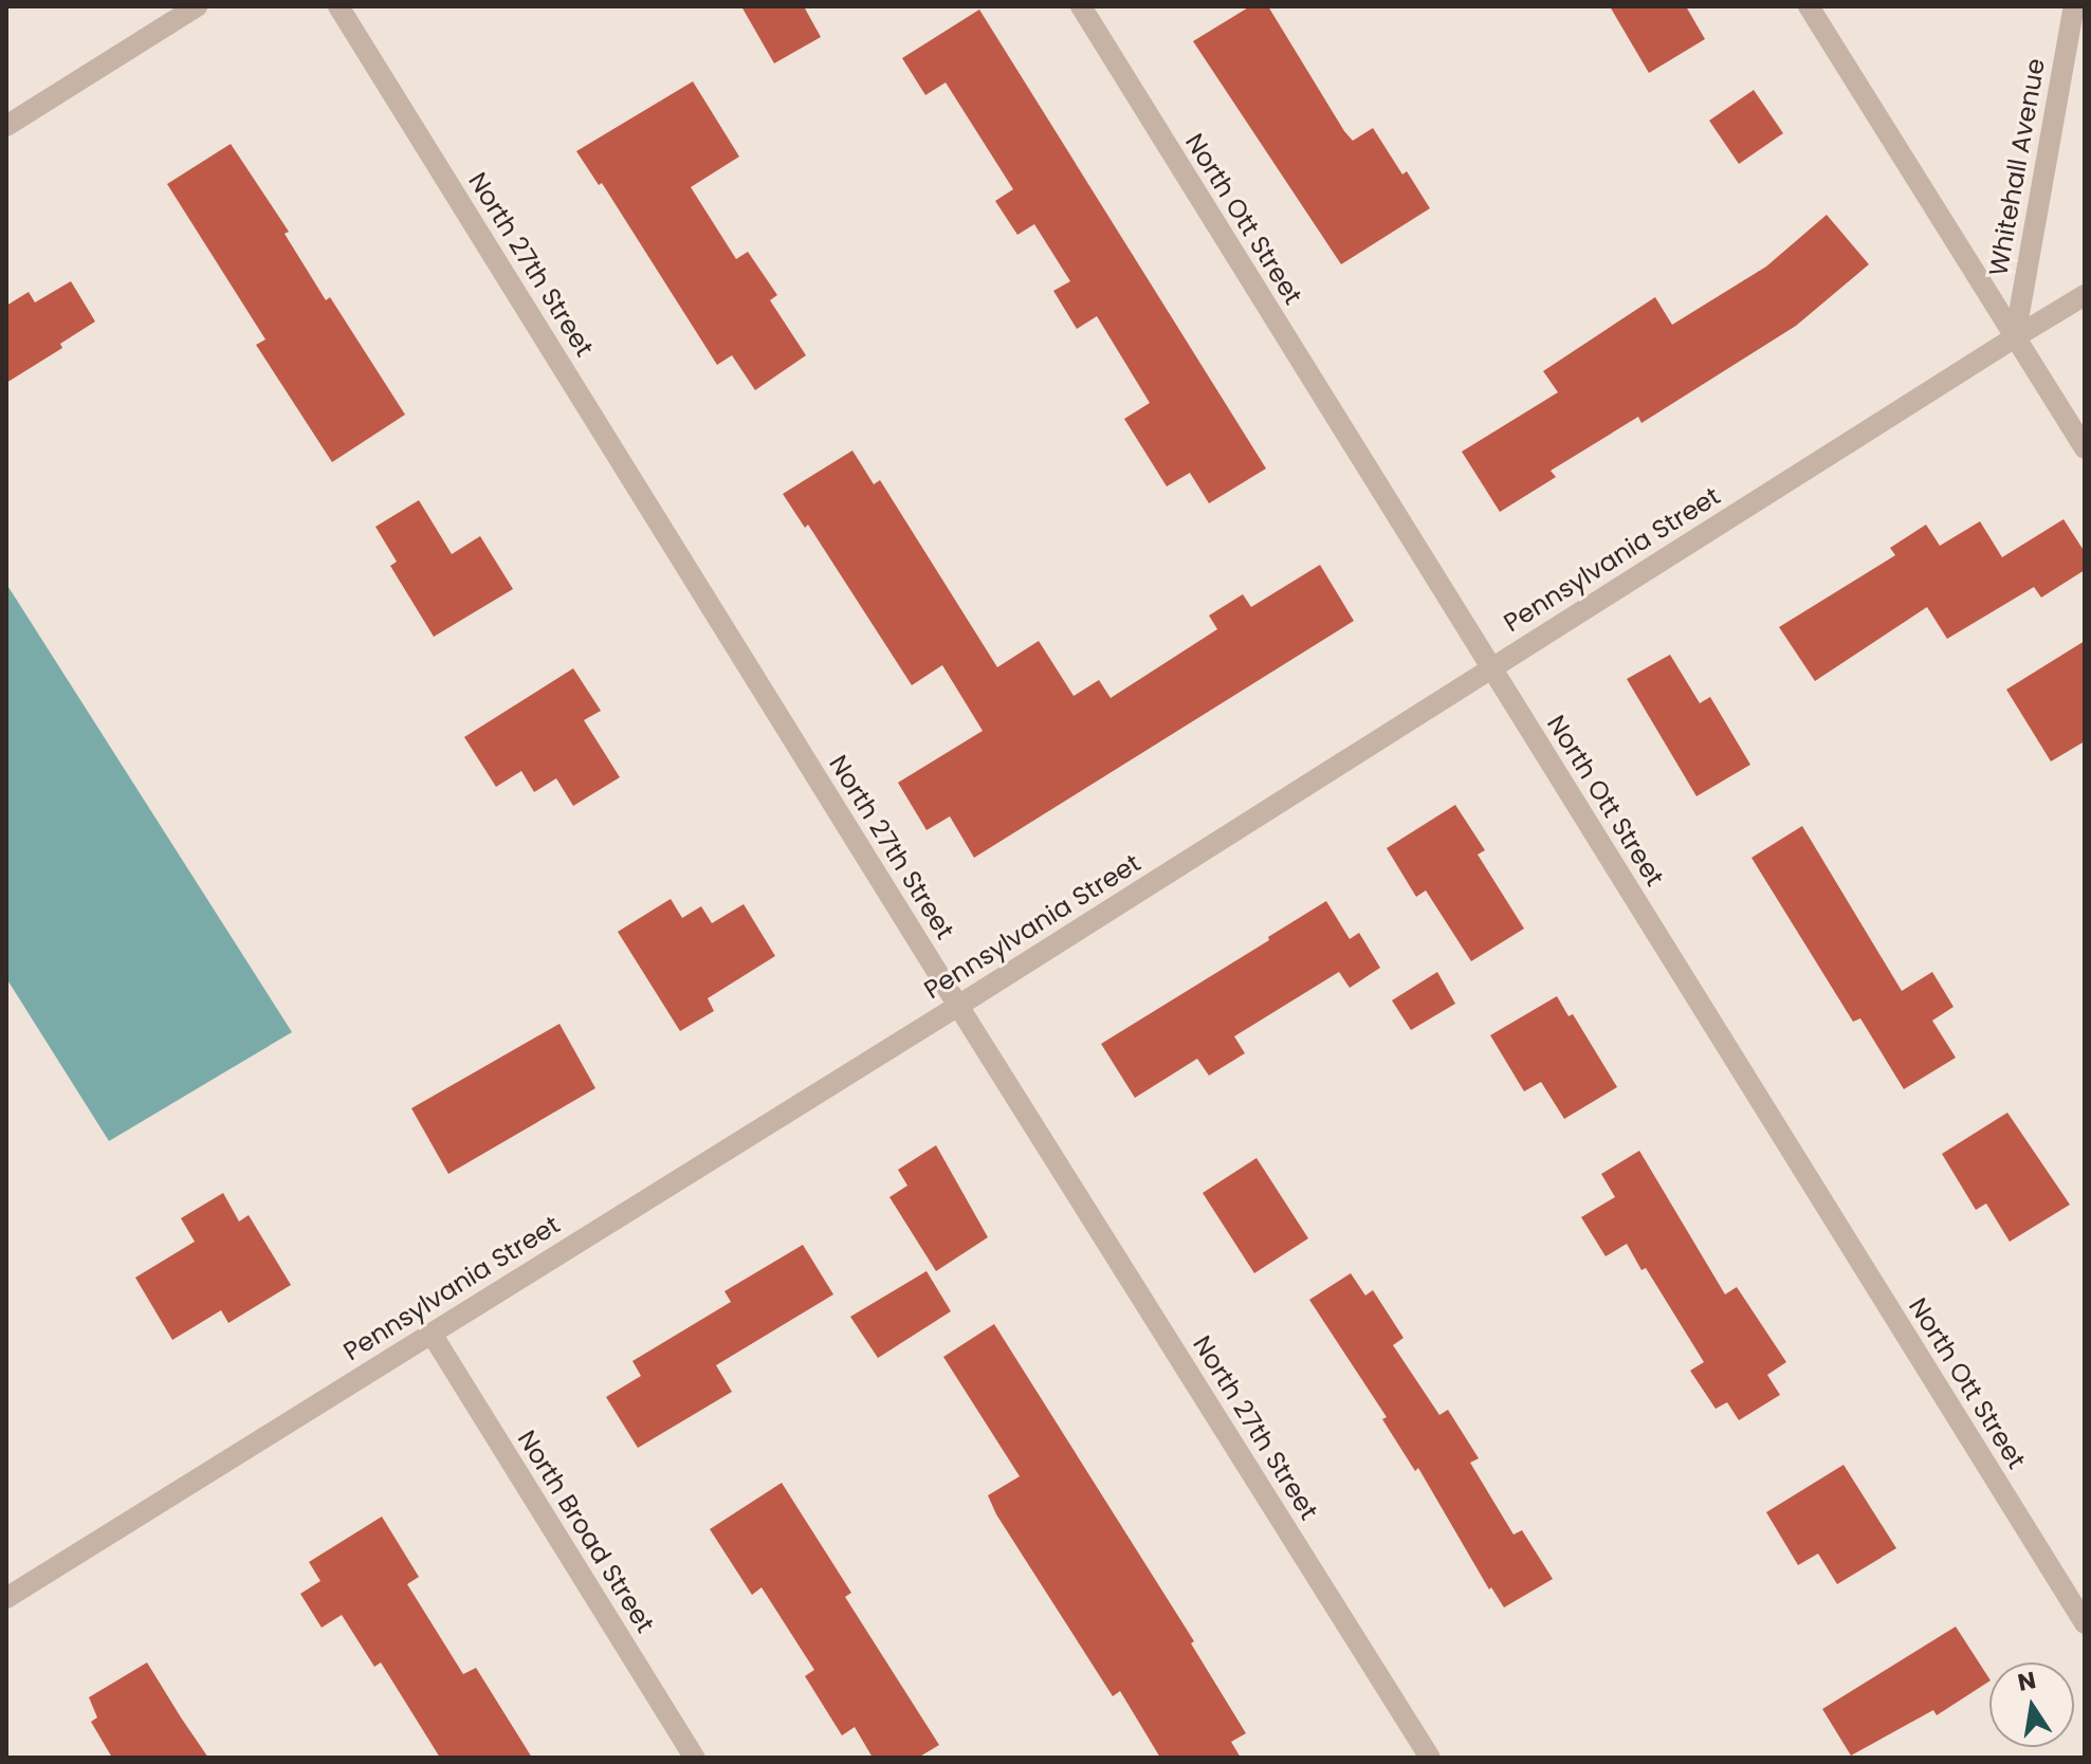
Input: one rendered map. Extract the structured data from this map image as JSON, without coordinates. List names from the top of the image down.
{
  "streets": {
    "street": [
      "Whitehall Avenue",
      "North Ott Street",
      "North 27th Street",
      "Pennsylvania Street",
      "North Broad Street"
    ]
  },
  "crossings": [
    ["Whitehall Avenue", "Pennsylvania Street"],
    ["North Ott Street", "Pennsylvania Street"],
    ["North 27th Street", "Pennsylvania Street"],
    ["Pennsylvania Street", "North Broad Street"]
  ],
  "north": "top"
}
